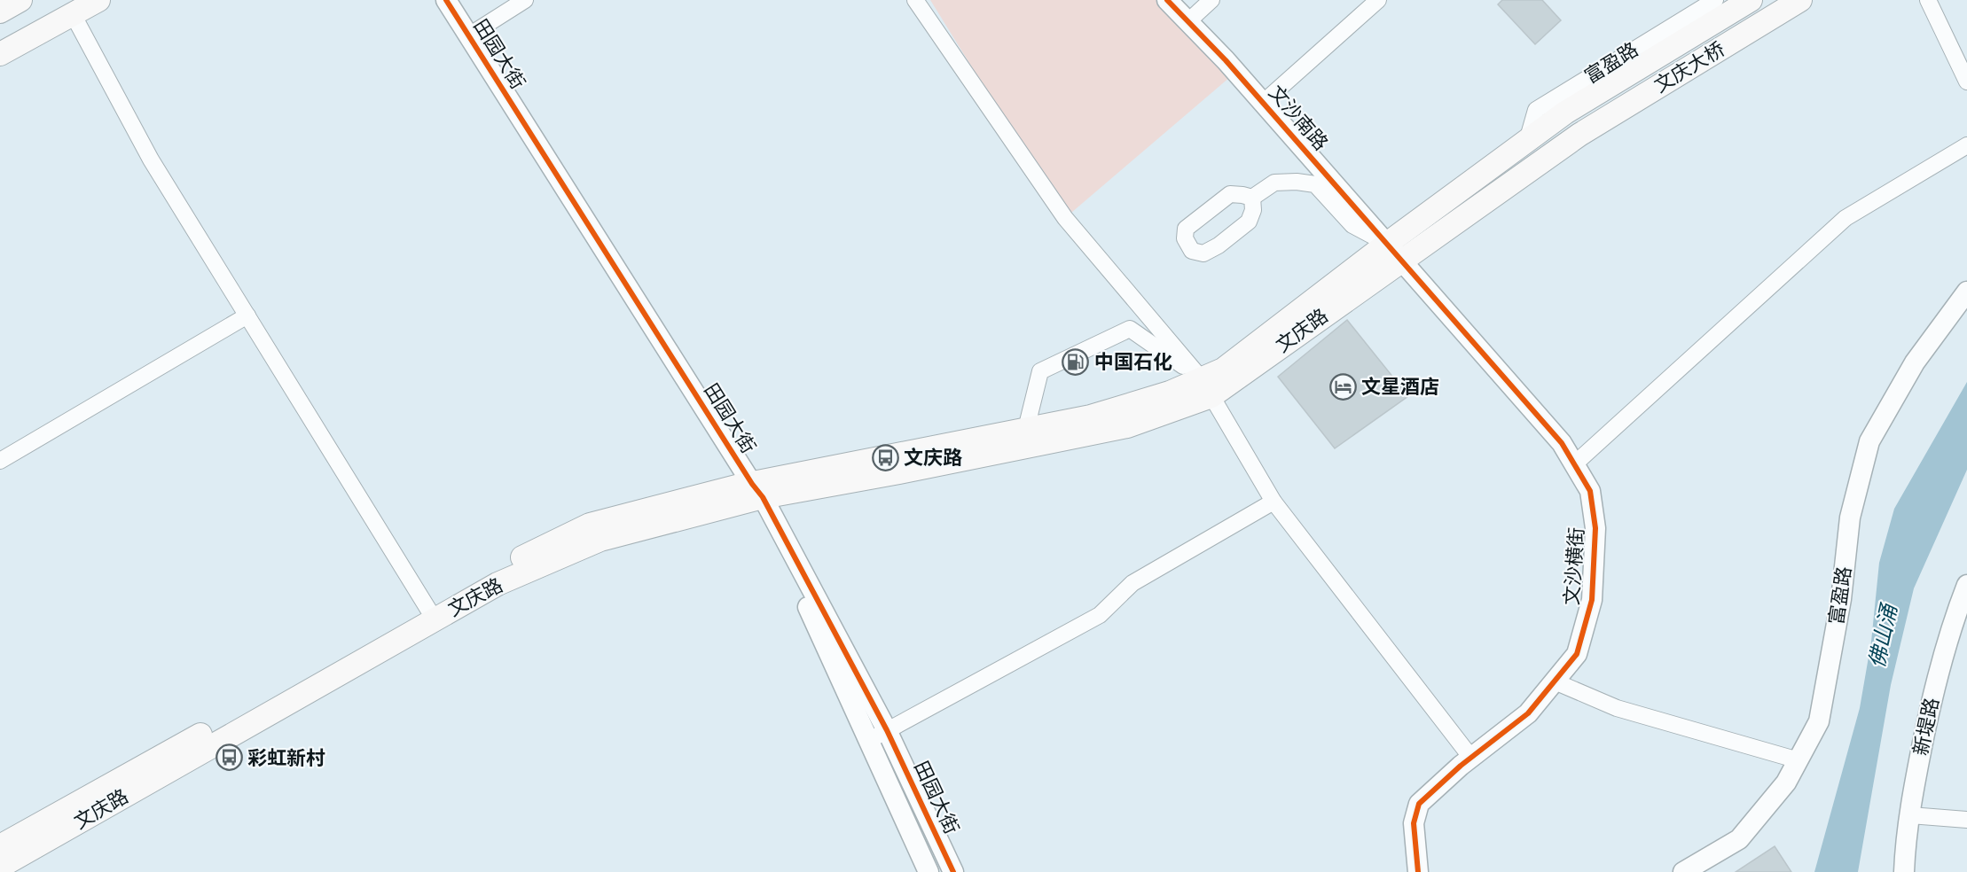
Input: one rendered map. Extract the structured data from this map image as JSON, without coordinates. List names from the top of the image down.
{
  "streets": {
    "main road": ["文庆大桥", "文庆路"],
    "street": [
      "田园大街",
      "富盈路",
      "文沙南路",
      "文沙横街",
      "新堤路"
    ]
  },
  "crossings": [
    ["田园大街", "文庆路"],
    ["富盈路", "文庆路"],
    ["文庆大桥", "文庆路"],
    ["文沙南路", "文庆路"],
    ["文沙南路", "文沙横街"],
    ["文庆路", "文沙横街"]
  ],
  "water": ["佛山涌"],
  "places": {
    "fuel station": ["中国石化"],
    "hotel": ["文星酒店"],
    "bus stop": ["文庆路", "彩虹新村"]
  }
}
